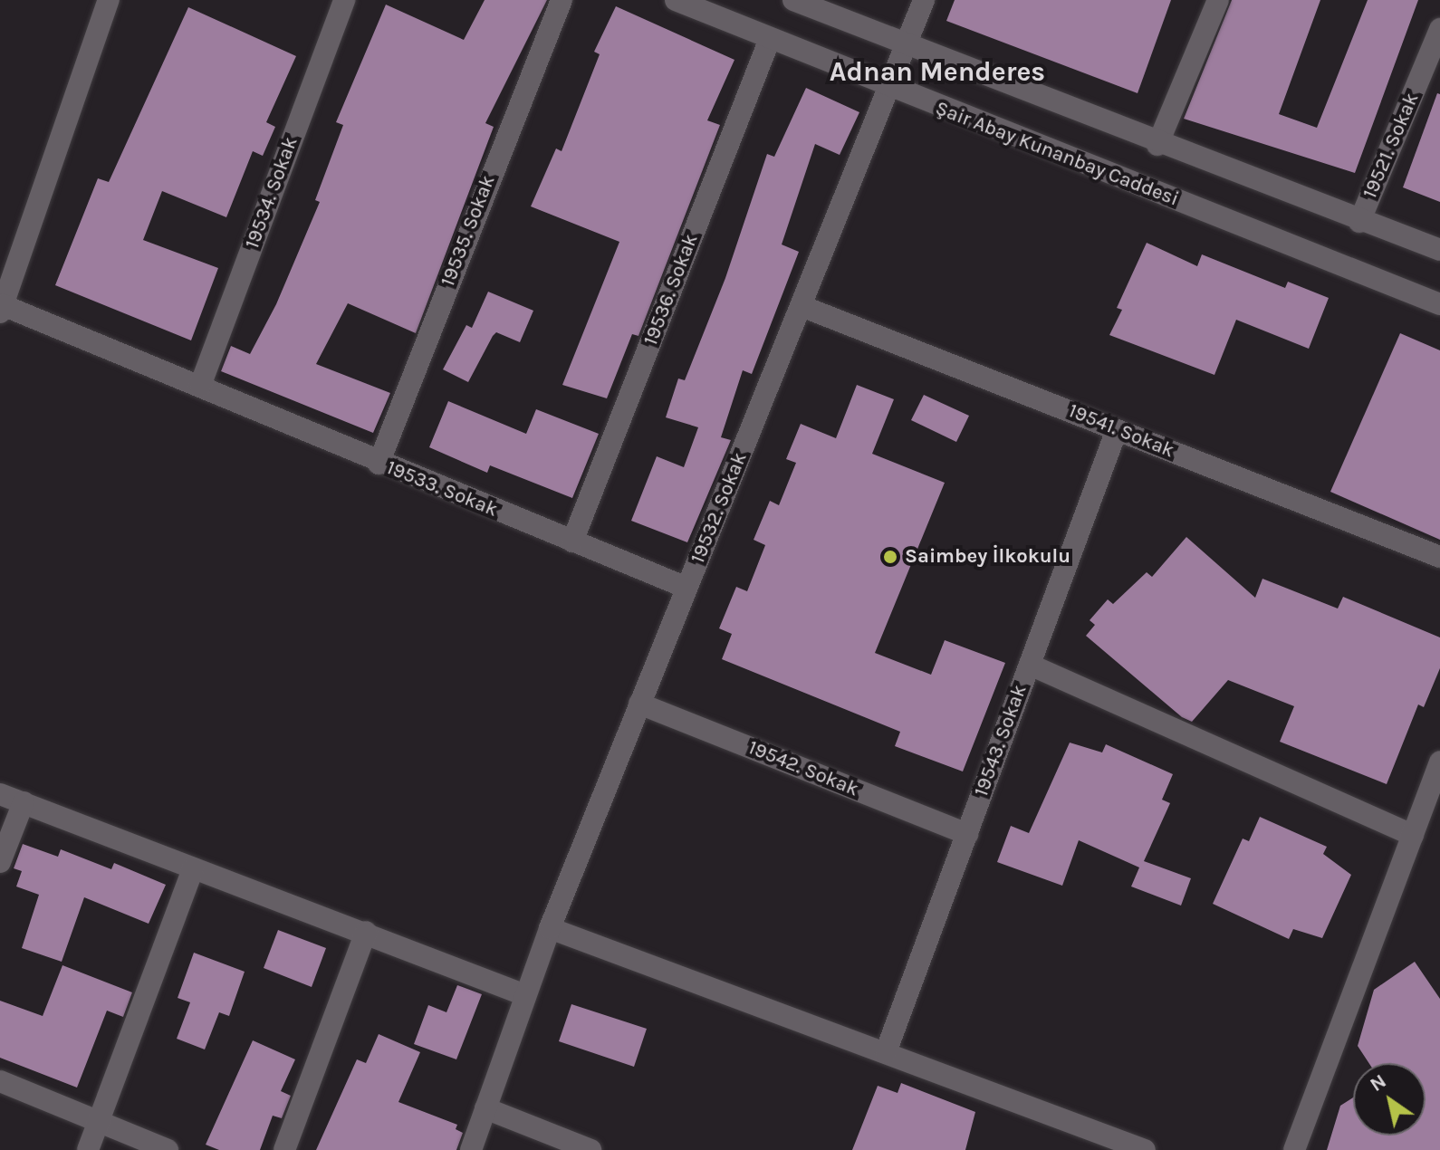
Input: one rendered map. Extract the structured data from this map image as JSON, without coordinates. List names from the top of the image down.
{
  "streets": {
    "street": [
      "19521. Sokak",
      "Şair Abay Kunanbay Caddesi",
      "19534. Sokak",
      "19535. Sokak",
      "19536. Sokak",
      "19541. Sokak",
      "19533. Sokak",
      "19532. Sokak",
      "19543. Sokak",
      "19542. Sokak"
    ]
  },
  "crossings": [
    ["Şair Abay Kunanbay Caddesi", "19536. Sokak"],
    ["Şair Abay Kunanbay Caddesi", "19532. Sokak"],
    ["19534. Sokak", "19533. Sokak"],
    ["19535. Sokak", "19533. Sokak"],
    ["19536. Sokak", "19533. Sokak"],
    ["19541. Sokak", "19532. Sokak"],
    ["19541. Sokak", "19543. Sokak"],
    ["19533. Sokak", "19532. Sokak"],
    ["19532. Sokak", "19542. Sokak"],
    ["19543. Sokak", "19542. Sokak"]
  ],
  "districts": ["Adnan Menderes"],
  "places": ["Saimbey İlkokulu"],
  "north": "top left"
}
